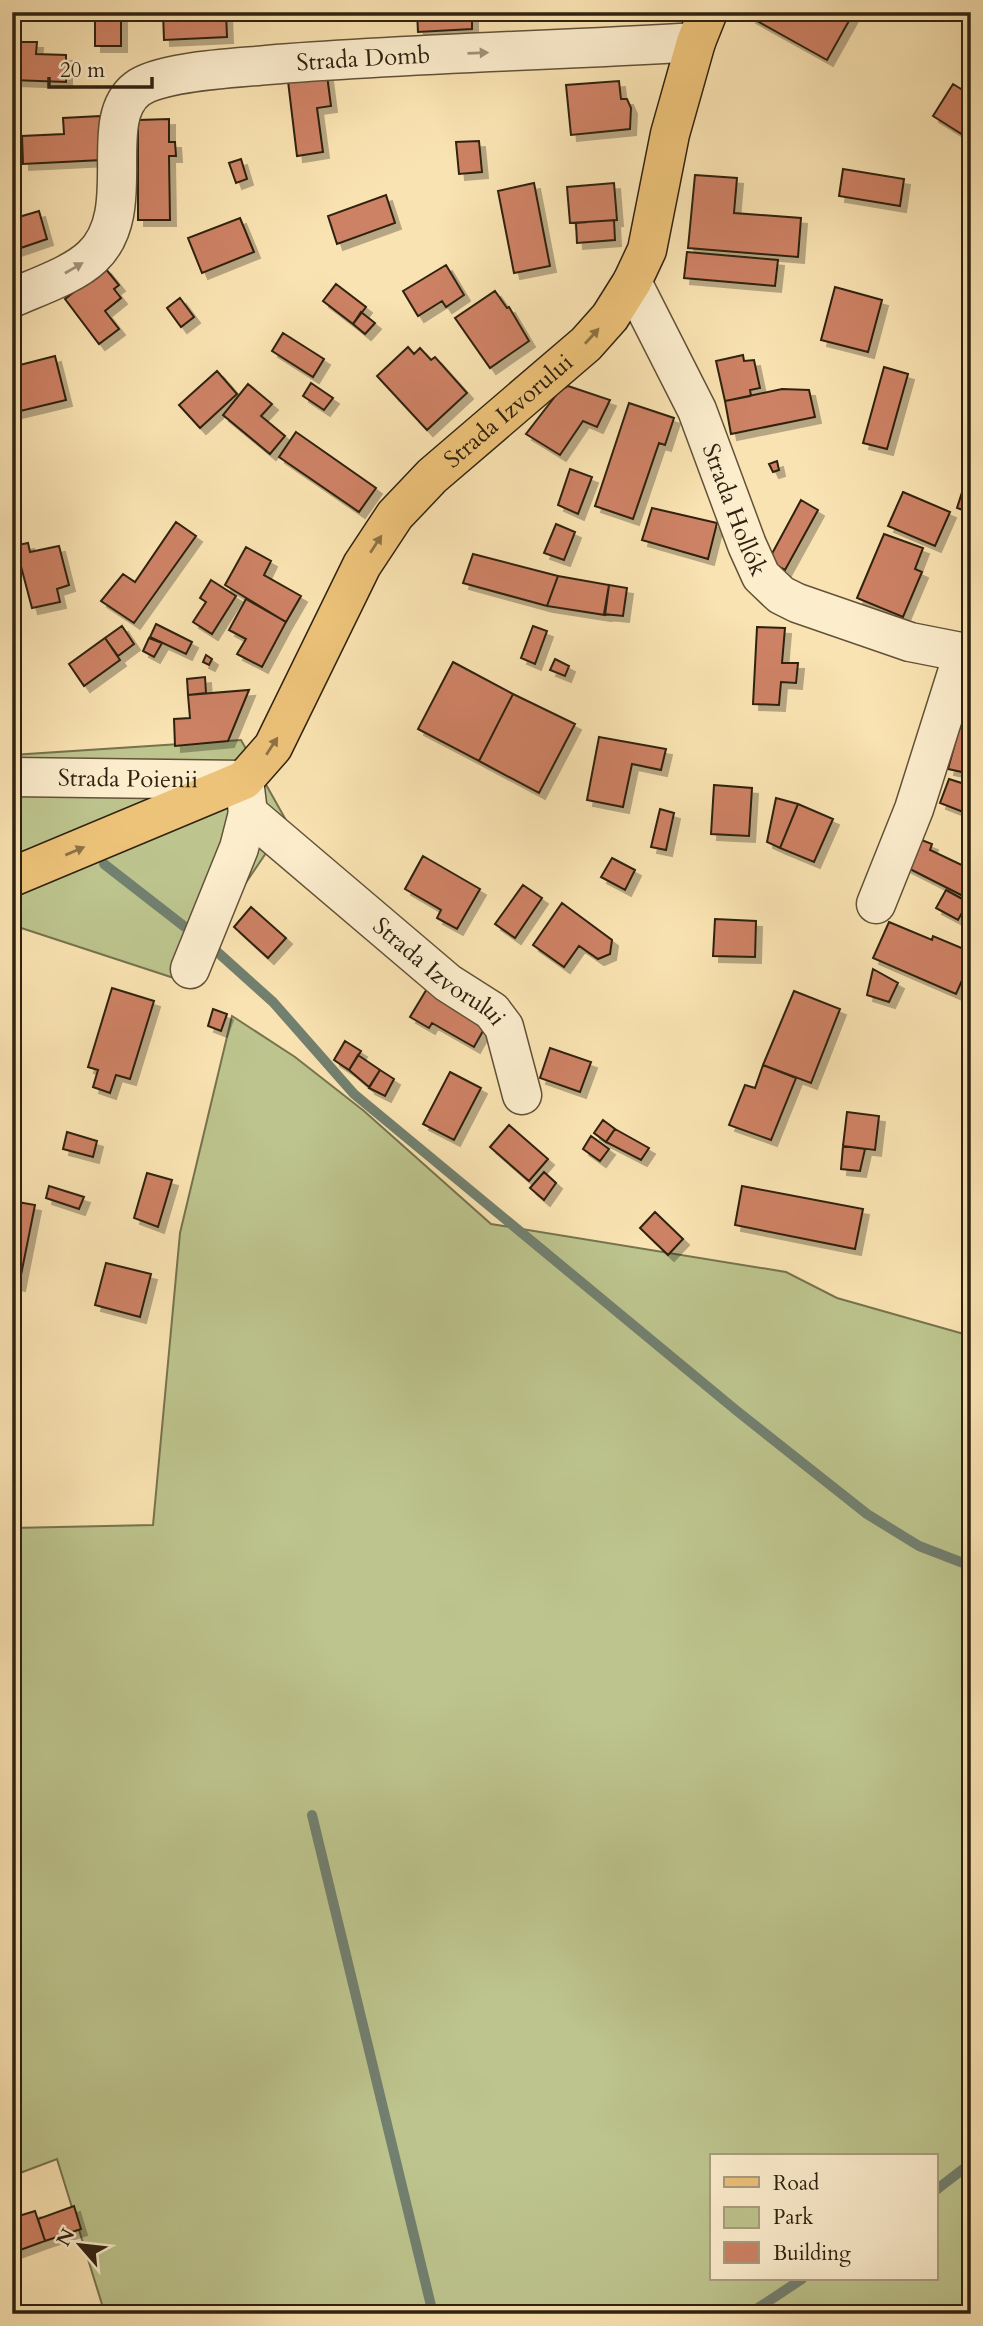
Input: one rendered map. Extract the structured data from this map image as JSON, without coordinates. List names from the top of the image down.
{
  "streets": {
    "main road": ["Strada Izvorului"],
    "street": ["Strada Domb", "Strada Hollók", "Strada Poienii"]
  },
  "crossings": [
    ["Strada Domb", "Strada Izvorului"],
    ["Strada Izvorului", "Strada Hollók"],
    ["Strada Izvorului", "Strada Poienii"]
  ],
  "one_way": ["Strada Domb", "Strada Izvorului"],
  "legend": ["Road", "Park", "Building"],
  "scale_bar": "20 m",
  "north": "top left"
}
